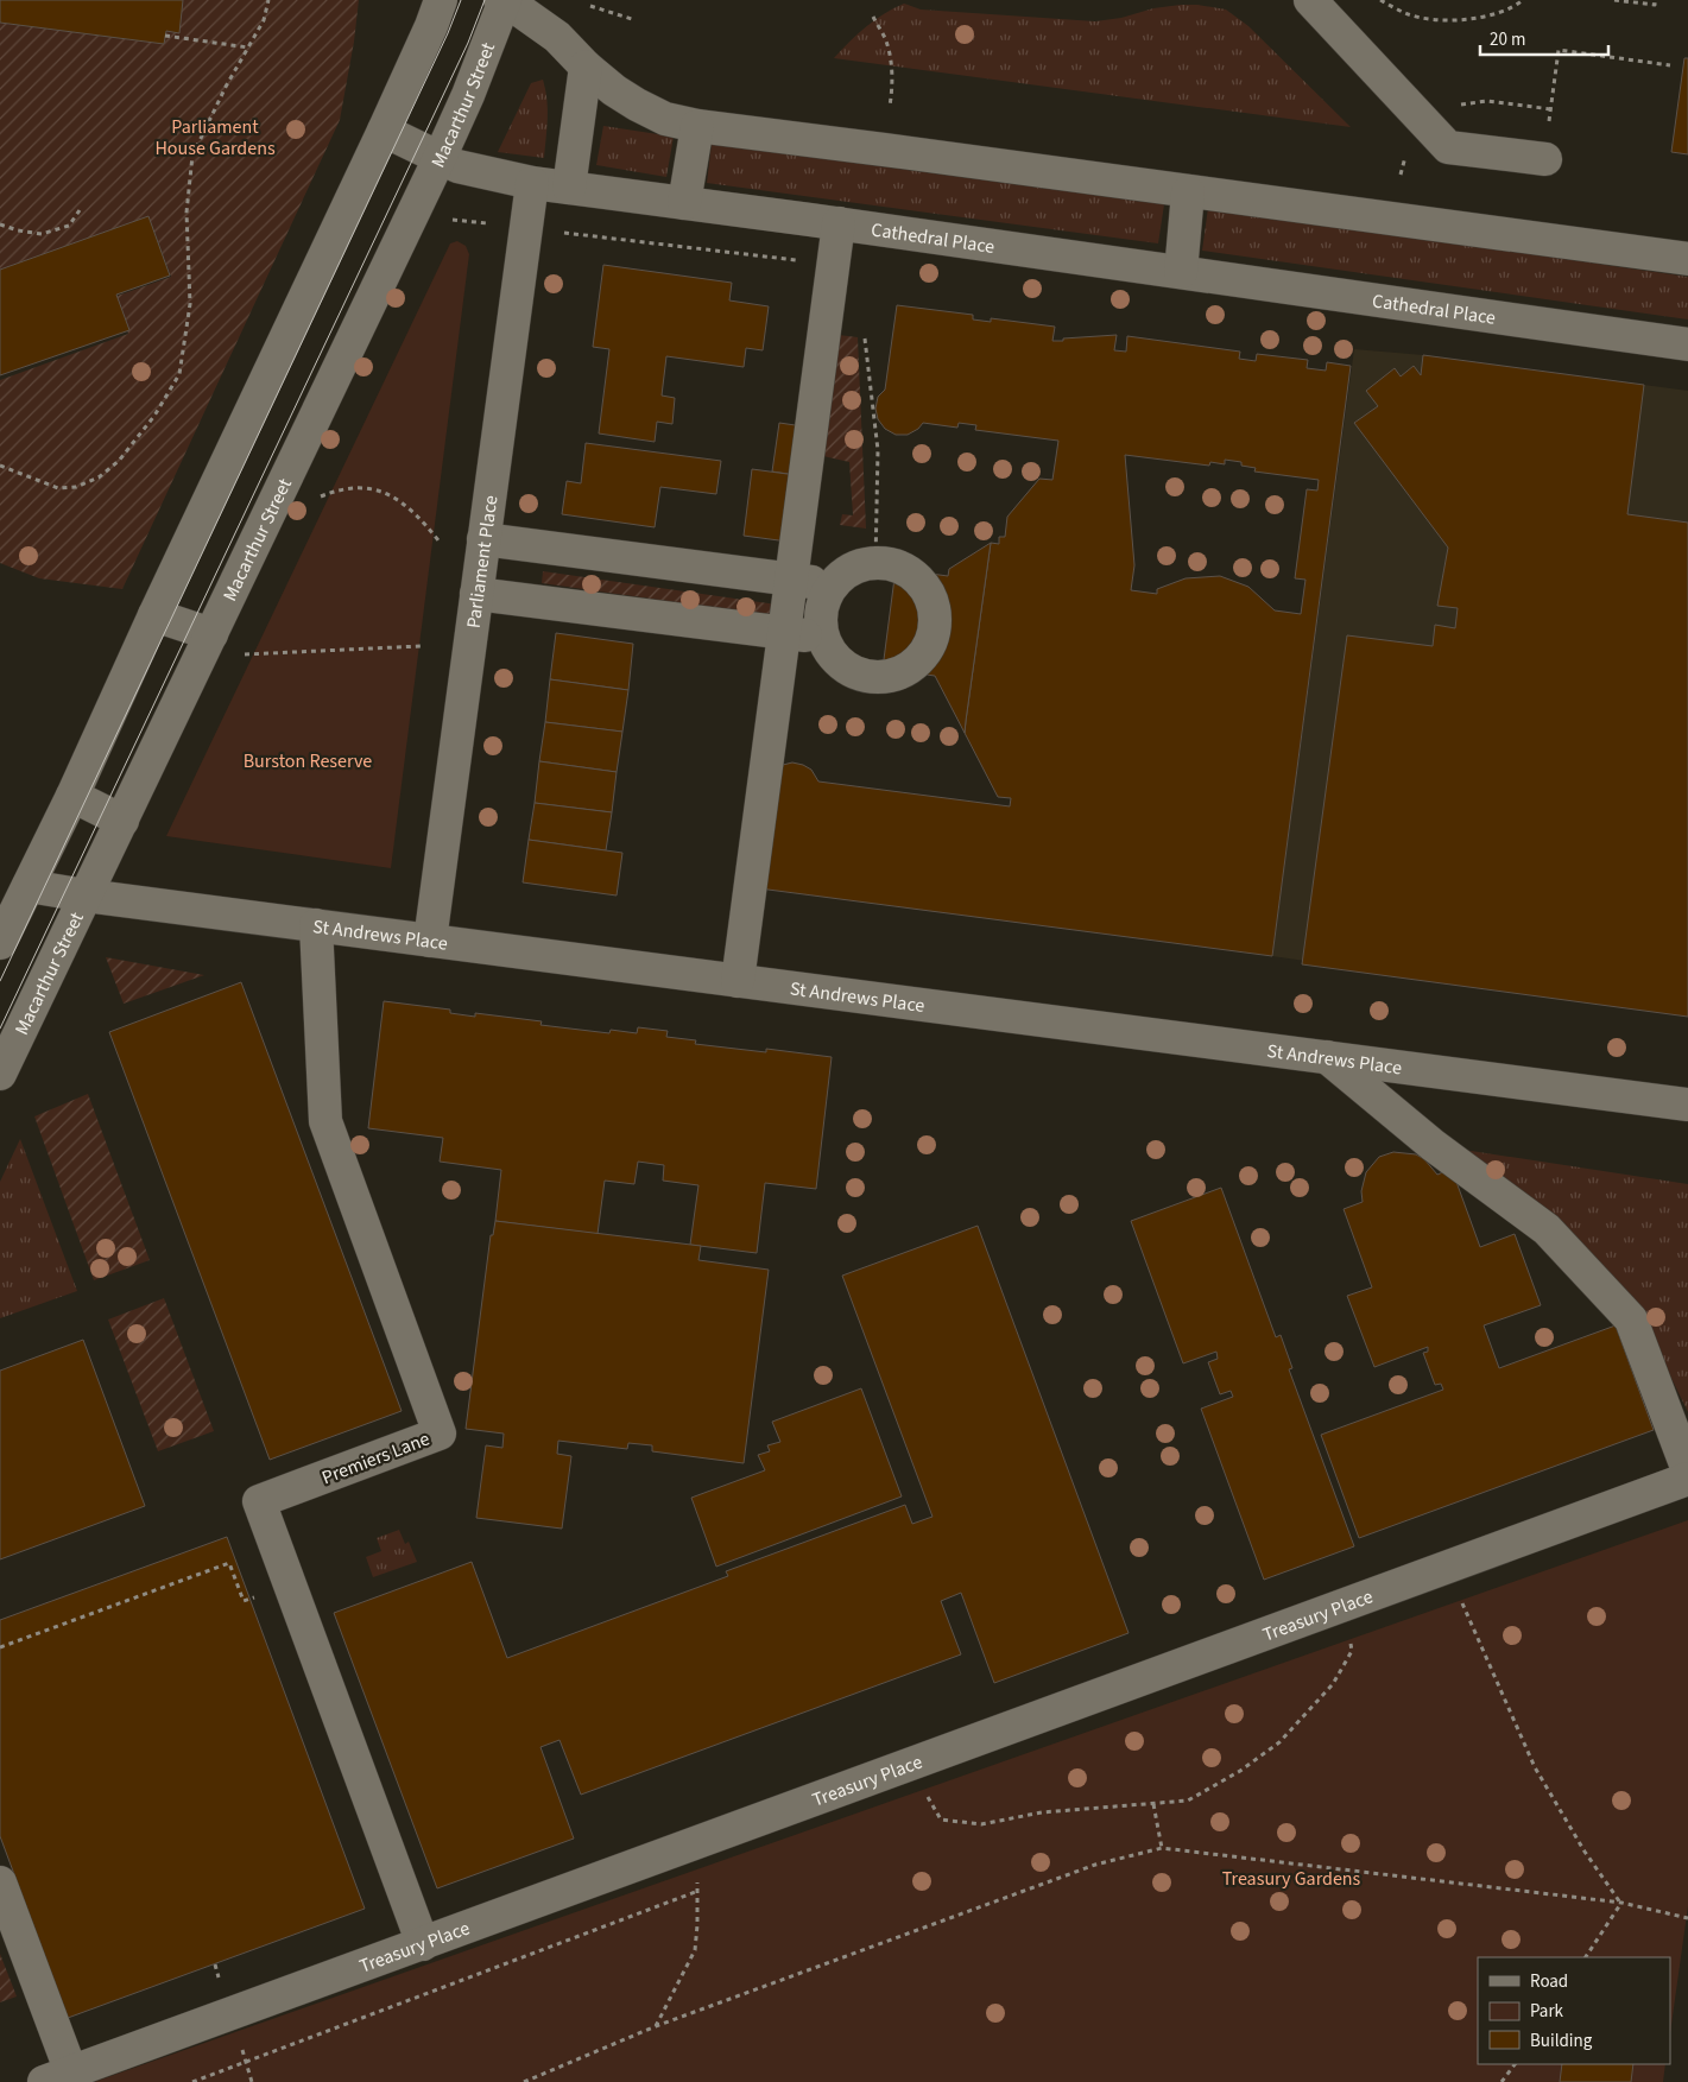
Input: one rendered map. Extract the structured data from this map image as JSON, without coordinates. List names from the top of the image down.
{
  "streets": {
    "street": [
      "Macarthur Street",
      "Cathedral Place",
      "Parliament Place",
      "St Andrews Place",
      "Premiers Lane",
      "Treasury Place"
    ]
  },
  "crossings": [
    ["Macarthur Street", "Cathedral Place"],
    ["Macarthur Street", "St Andrews Place"],
    ["Cathedral Place", "Parliament Place"],
    ["Parliament Place", "St Andrews Place"],
    ["St Andrews Place", "Premiers Lane"],
    ["Premiers Lane", "Treasury Place"]
  ],
  "parks": ["Parliament House Gardens", "Burston Reserve", "Treasury Gardens"],
  "legend": ["Road", "Park", "Building"],
  "scale_bar": "20 m"
}
